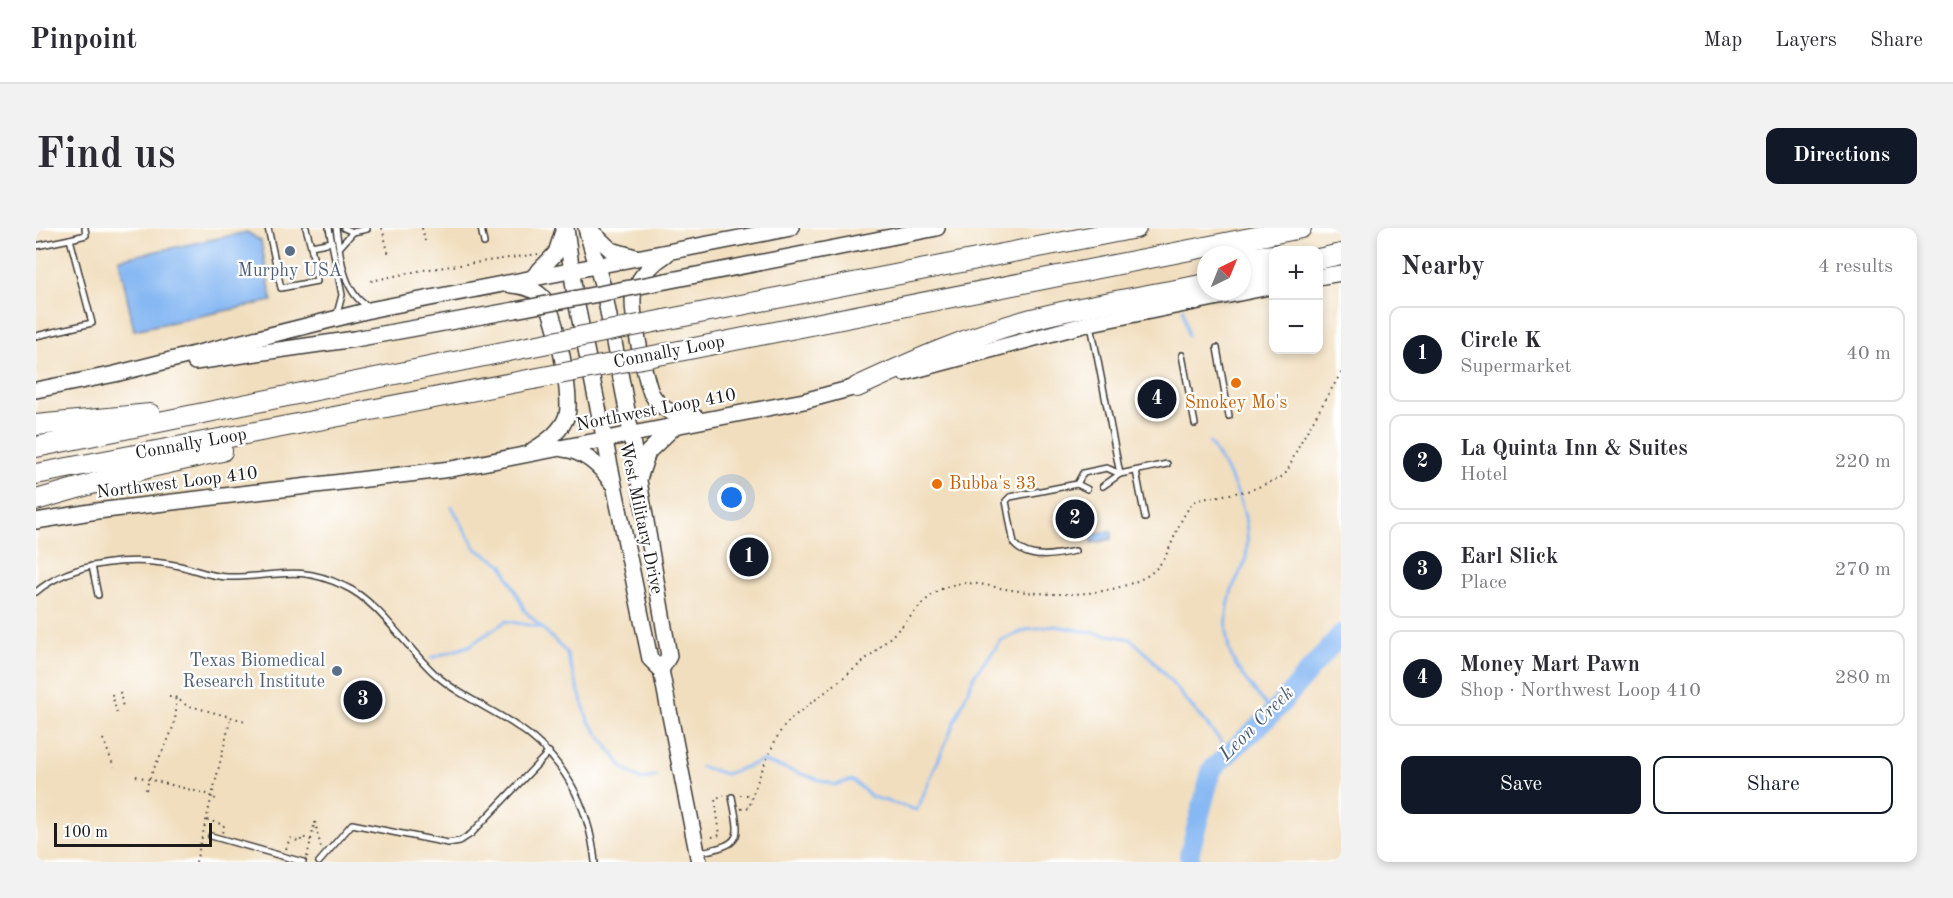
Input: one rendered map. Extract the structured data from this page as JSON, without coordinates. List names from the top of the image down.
{
  "streets": {
    "highway": ["Connally Loop"],
    "main road": ["Northwest Loop 410", "West Military Drive"]
  },
  "crossings": [
    ["Northwest Loop 410", "West Military Drive"]
  ],
  "water": ["Leon Creek"],
  "places": [
    "Murphy USA",
    "Smokey Mo's",
    "Bubba's 33",
    "Texas Biomedical Research Institute"
  ],
  "scale_bar": "100 m",
  "north": "top right",
  "page": {
    "header": "Pinpoint",
    "nav": ["Map", "Layers", "Share"],
    "buttons": [
      "Directions",
      ["Save", "Share"]
    ],
    "title": "Find us",
    "heading": ["Nearby", "4 results"],
    "map_buttons": ["+", "−"],
    "list": [
      {
        "mark": "1",
        "name": "Circle K",
        "note": "Supermarket",
        "value": "40 m"
      },
      {
        "mark": "2",
        "name": "La Quinta Inn & Suites",
        "note": "Hotel",
        "value": "220 m"
      },
      {
        "mark": "3",
        "name": "Earl Slick",
        "note": "Place",
        "value": "270 m"
      },
      {
        "mark": "4",
        "name": "Money Mart Pawn",
        "note": "Shop · Northwest Loop 410",
        "value": "280 m"
      }
    ],
    "pins": [
      "4",
      "2",
      "1",
      "3"
    ],
    "scale": "100 m"
  }
}
